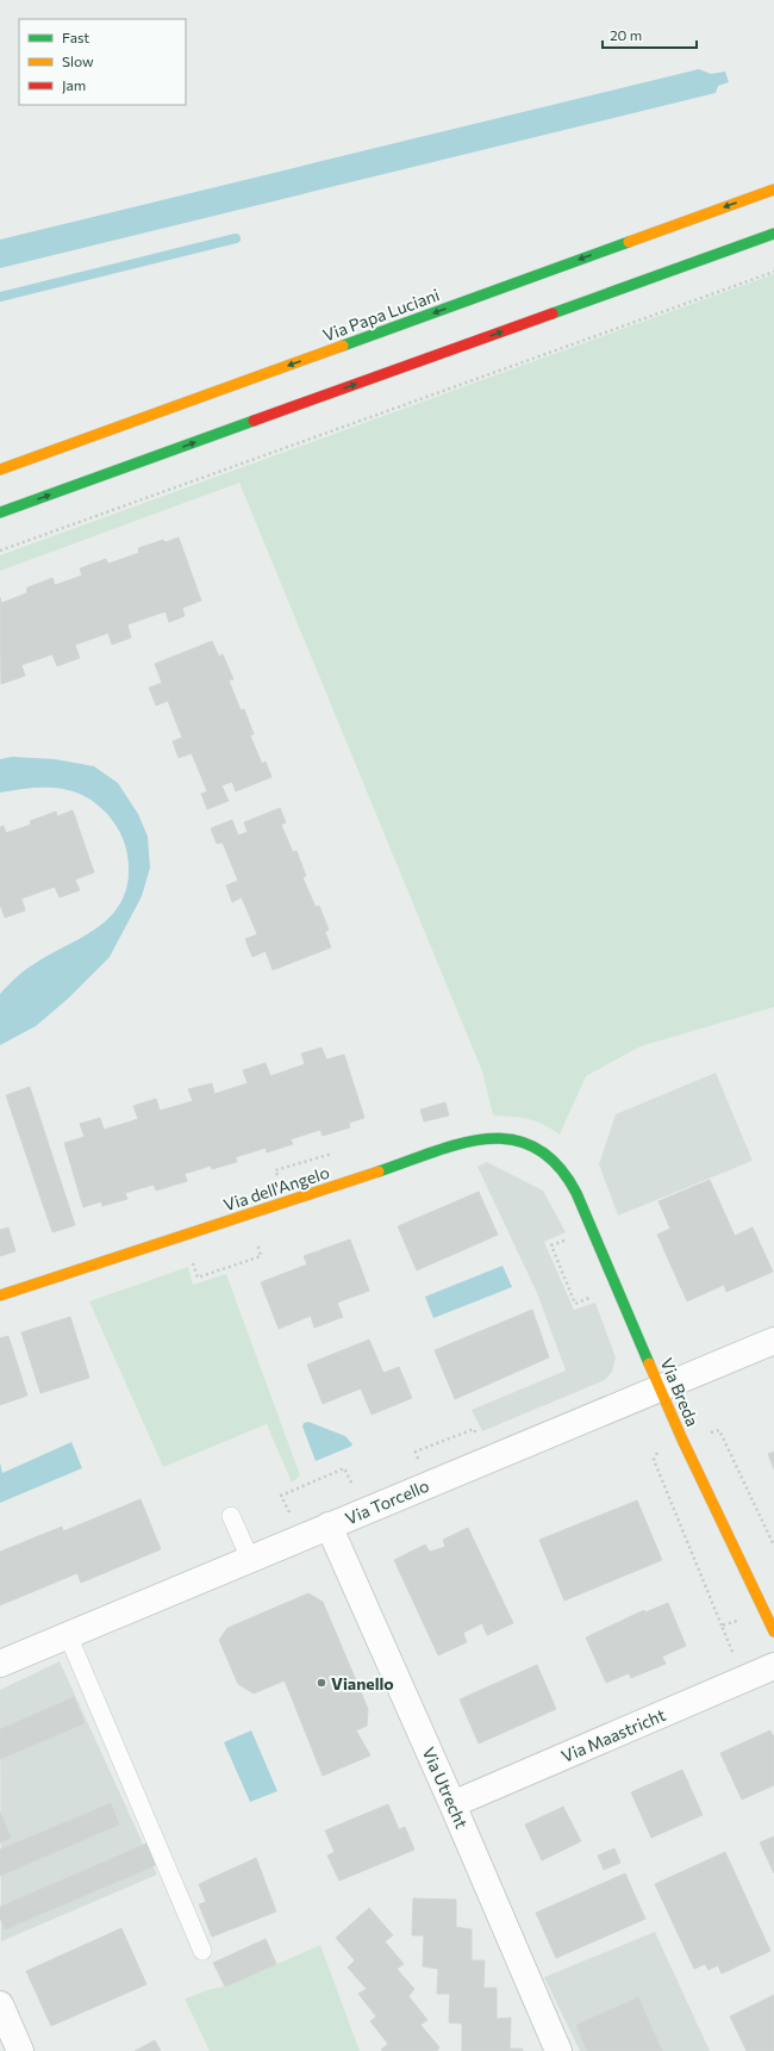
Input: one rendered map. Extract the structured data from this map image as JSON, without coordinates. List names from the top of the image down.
{
  "streets": {
    "main road": ["Via Papa Luciani", "Via dell'Angelo", "Via Breda"],
    "street": ["Via Torcello", "Via Maastricht", "Via Utrecht"]
  },
  "crossings": [
    ["Via dell'Angelo", "Via Breda"],
    ["Via Breda", "Via Torcello"],
    ["Via Torcello", "Via Utrecht"],
    ["Via Maastricht", "Via Utrecht"]
  ],
  "places": ["Vianello"],
  "legend": ["Fast", "Slow", "Jam"],
  "scale_bar": "20 m"
}
